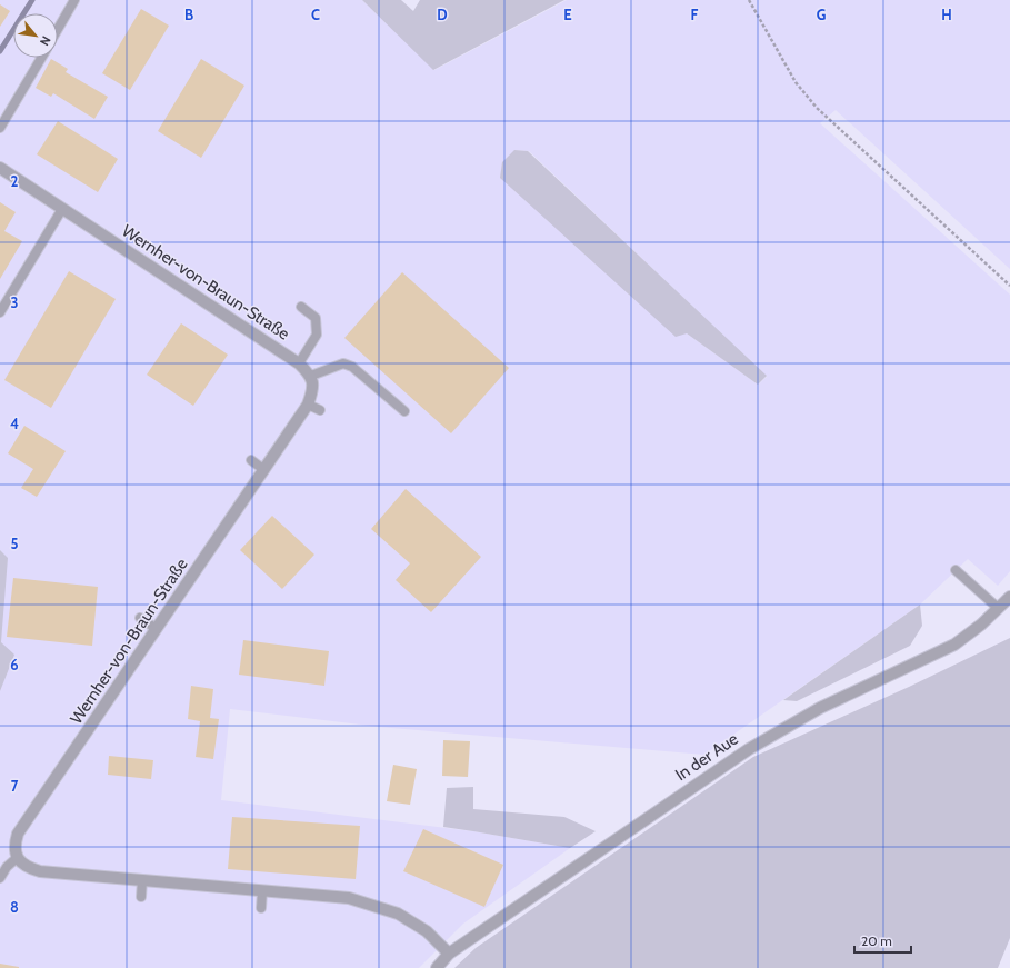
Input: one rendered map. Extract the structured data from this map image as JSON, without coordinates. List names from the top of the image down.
{
  "streets": {
    "street": ["Wernher-von-Braun-Straße", "In der Aue"]
  },
  "scale_bar": "20 m",
  "north": "bottom right",
  "grid": {
    "columns": [
      "B",
      "C",
      "D",
      "E",
      "F",
      "G",
      "H"
    ],
    "rows": [
      "2",
      "3",
      "4",
      "5",
      "6",
      "7",
      "8"
    ]
  }
}
